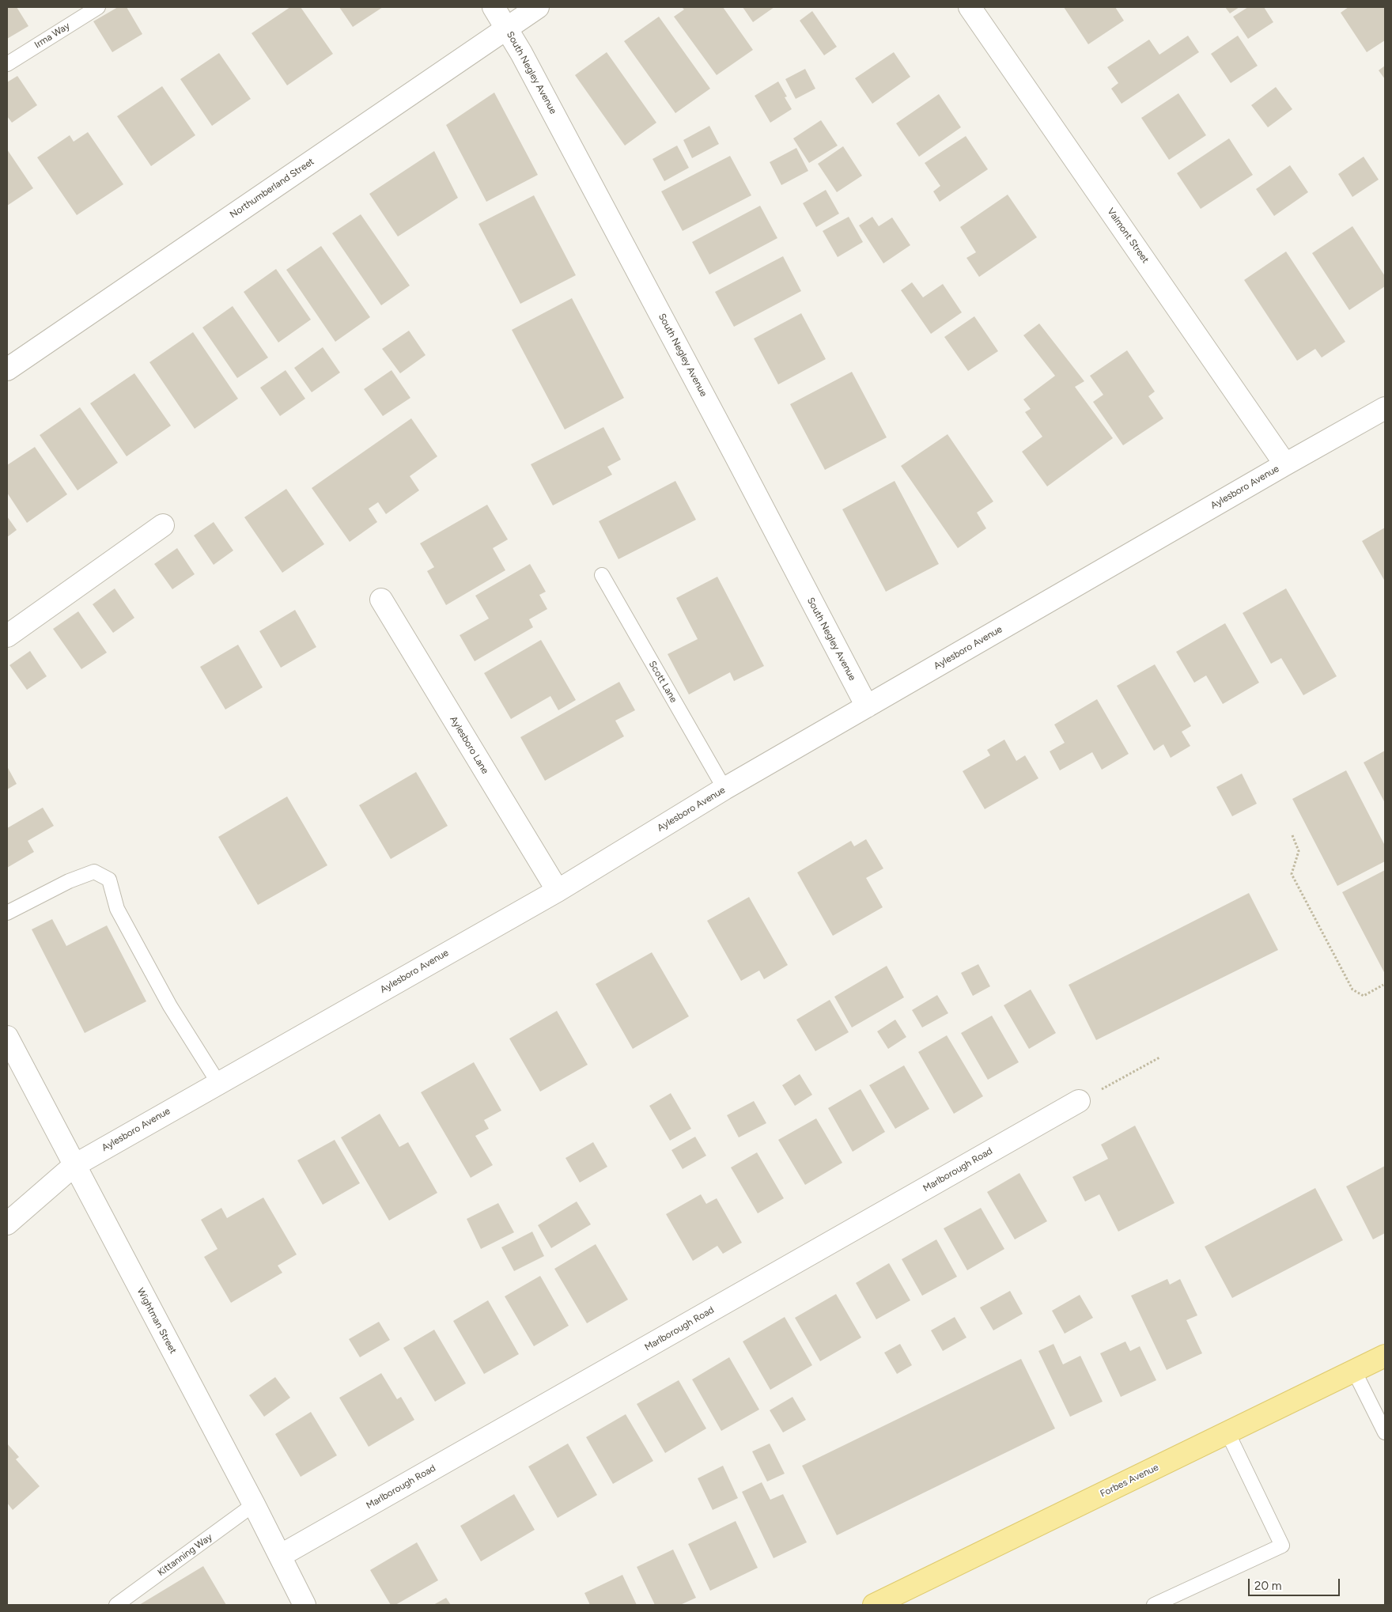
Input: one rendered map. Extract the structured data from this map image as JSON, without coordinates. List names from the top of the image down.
{
  "streets": {
    "main road": ["Forbes Avenue"],
    "street": [
      "South Negley Avenue",
      "Northumberland Street",
      "Valmont Street",
      "Aylesboro Avenue",
      "Aylesboro Lane",
      "Marlborough Road",
      "Wightman Street"
    ],
    "lane": ["Irma Way", "Scott Lane", "Kittanning Way"]
  },
  "crossings": [
    ["South Negley Avenue", "Northumberland Street"],
    ["South Negley Avenue", "Aylesboro Avenue"],
    ["Valmont Street", "Aylesboro Avenue"],
    ["Aylesboro Avenue", "Scott Lane"],
    ["Aylesboro Avenue", "Aylesboro Lane"],
    ["Aylesboro Avenue", "Wightman Street"],
    ["Marlborough Road", "Wightman Street"],
    ["Wightman Street", "Kittanning Way"]
  ],
  "scale_bar": "20 m"
}
